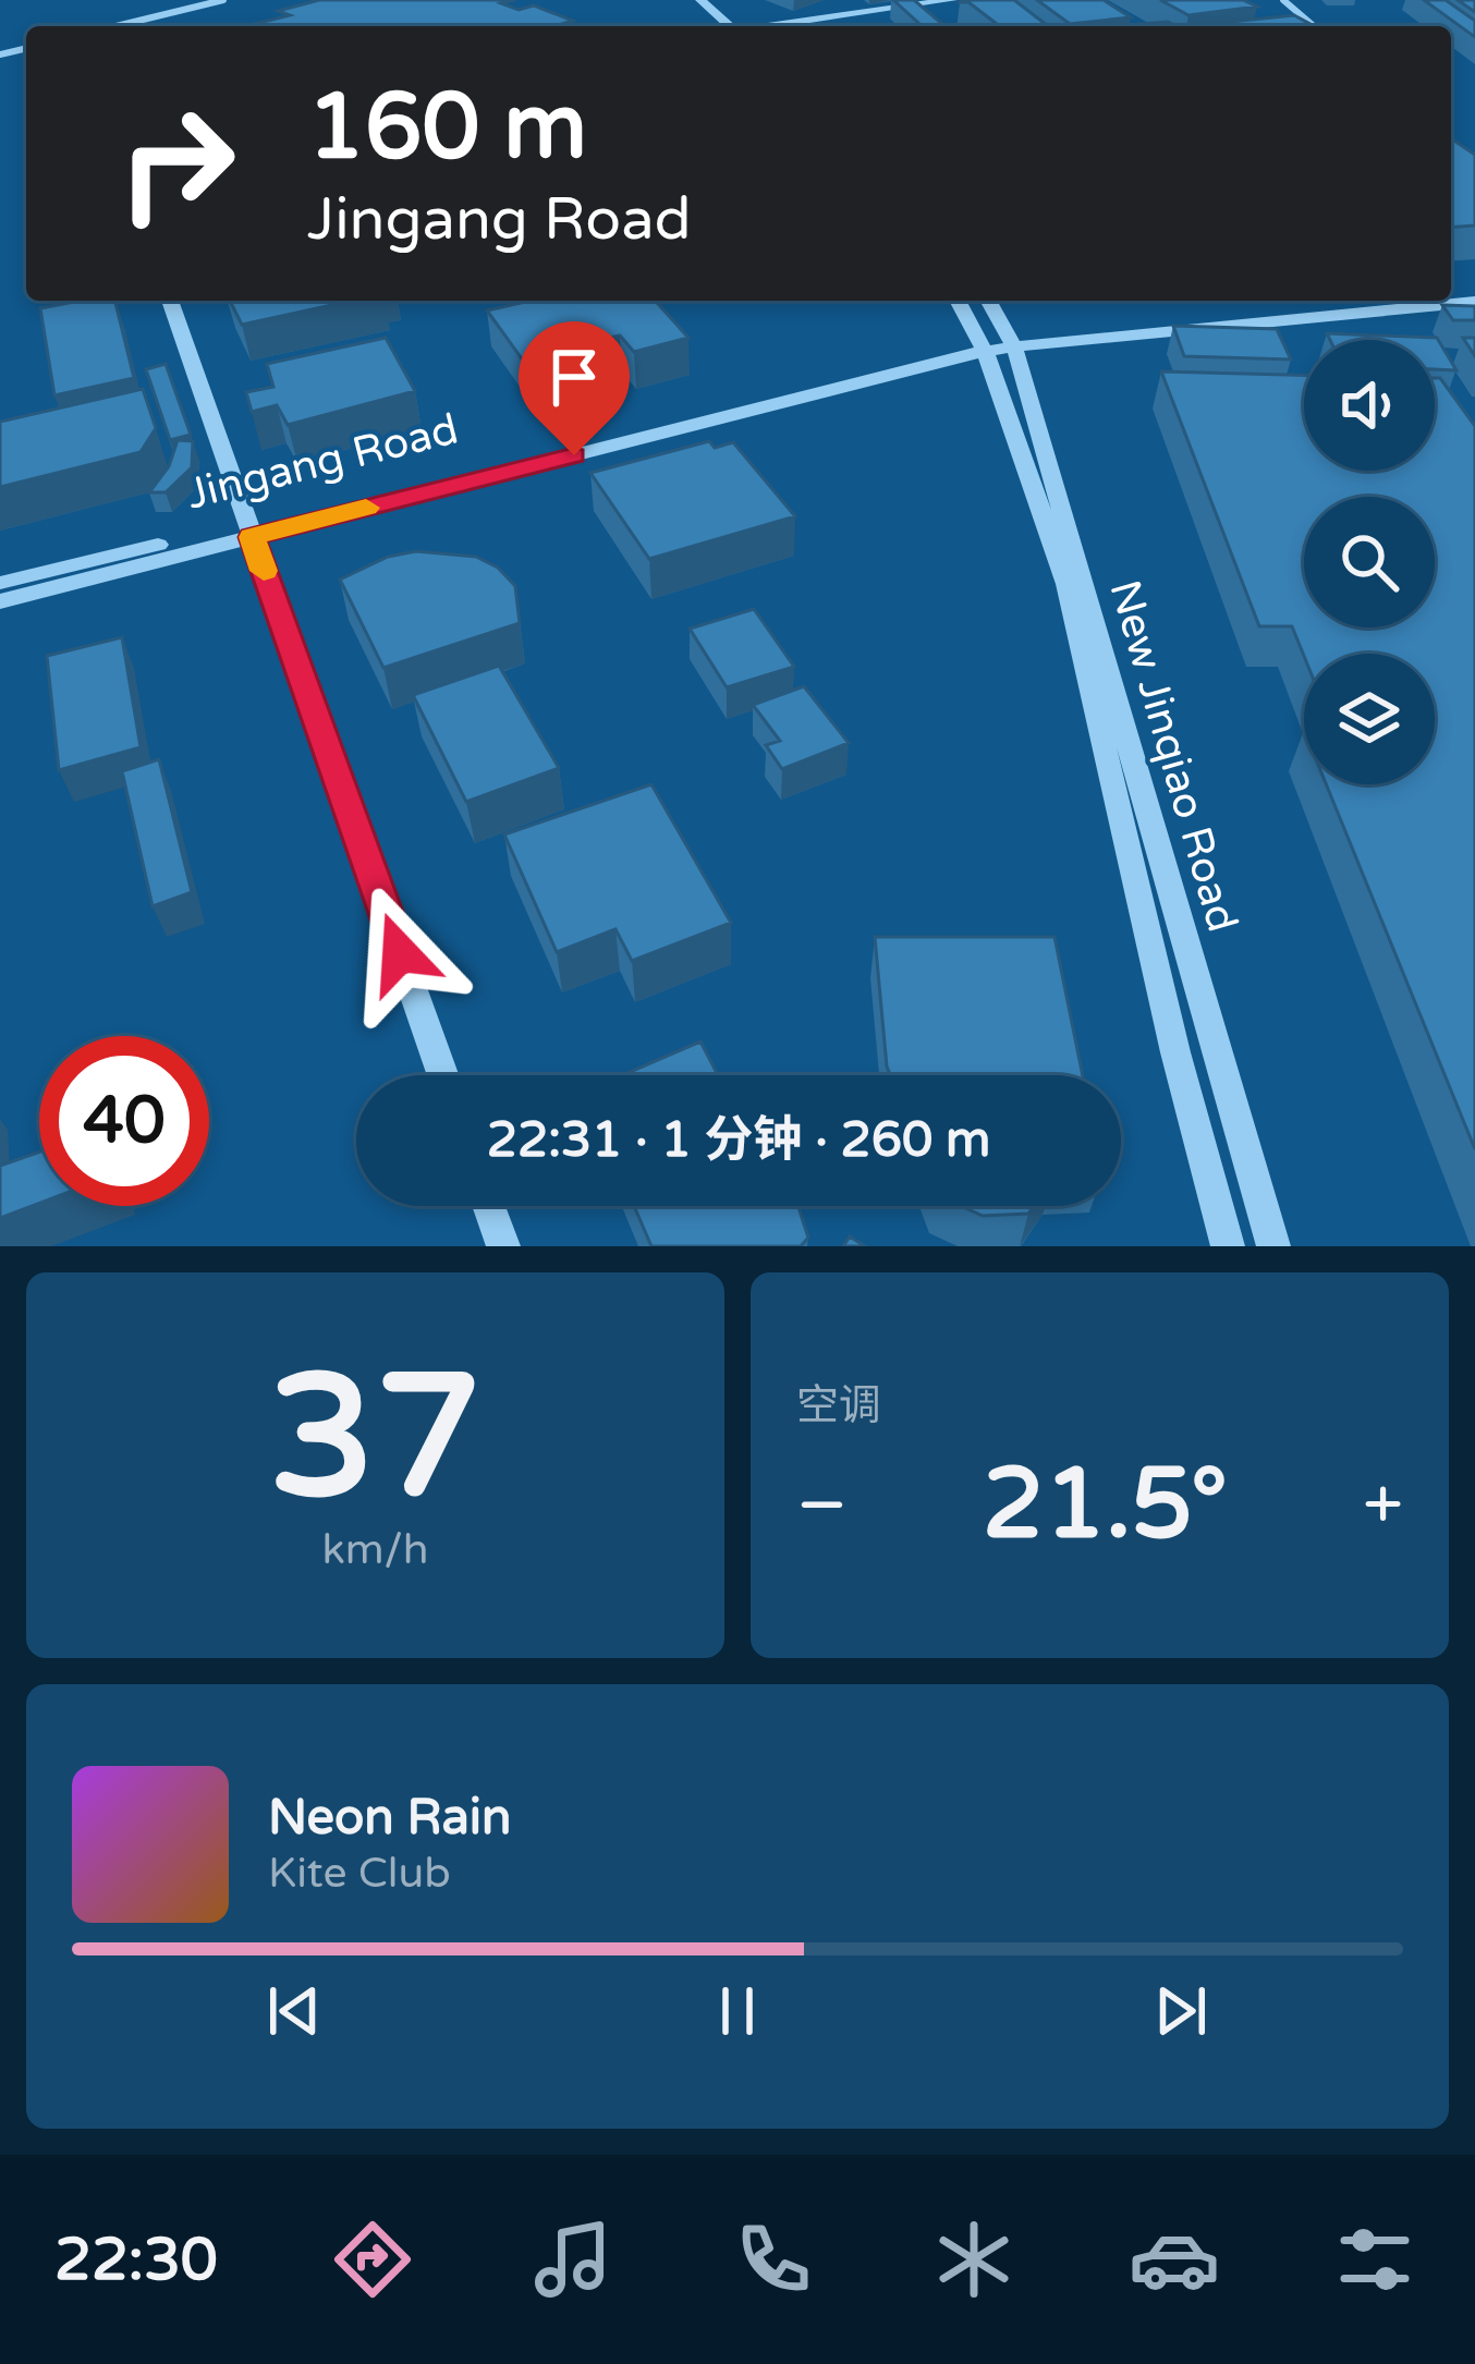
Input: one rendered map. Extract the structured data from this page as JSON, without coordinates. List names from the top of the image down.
{
  "streets": {
    "street": ["Jingang Road", "New Jinqiao Road"]
  },
  "crossings": [
    ["Jingang Road", "New Jinqiao Road"]
  ],
  "page": {
    "turn": ["160 m", "Jingang Road"],
    "limit": "40",
    "trip": "22:31 · 1 分钟 · 260 m",
    "tile": [
      ["37", "km/h"],
      "空调"
    ],
    "heat": ["−", "21.5°", "+"],
    "song": ["Neon Rain", "Kite Club"],
    "tabs": "22:30"
  }
}
